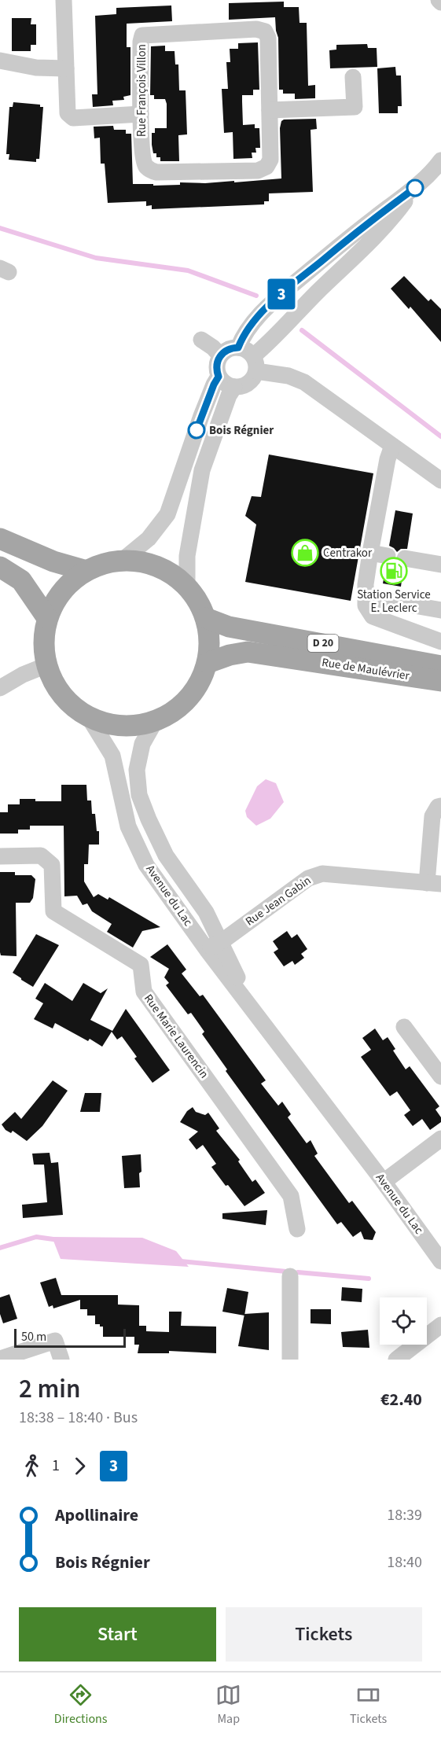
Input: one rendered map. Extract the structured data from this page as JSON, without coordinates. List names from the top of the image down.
{
  "streets": {
    "main road": ["D 20", "Rue de Maulévrier"],
    "street": [
      "Rue François Villon",
      "Avenue du Lac",
      "Rue Jean Gabin",
      "Rue Marie Laurencin"
    ]
  },
  "crossings": [
    ["Rue de Maulévrier", "Avenue du Lac"],
    ["Avenue du Lac", "Rue Jean Gabin"]
  ],
  "places": {
    "other": ["Bois Régnier"],
    "shop": ["Centrakor"],
    "fuel station": ["Station Service E. Leclerc"]
  },
  "lines": ["bus line 3"],
  "scale_bar": "50 m",
  "page": {
    "on_map": "3",
    "scale": "50 m",
    "heading": ["2 min", "18:38 – 18:40 · Bus", "€2.40"],
    "legs": ["1", "3"],
    "list": [
      {
        "name": "Apollinaire",
        "value": "18:39"
      },
      {
        "name": "Bois Régnier",
        "value": "18:40"
      }
    ],
    "buttons": ["Start", "Tickets"],
    "tabs": ["Directions", "Map", "Tickets"]
  }
}
